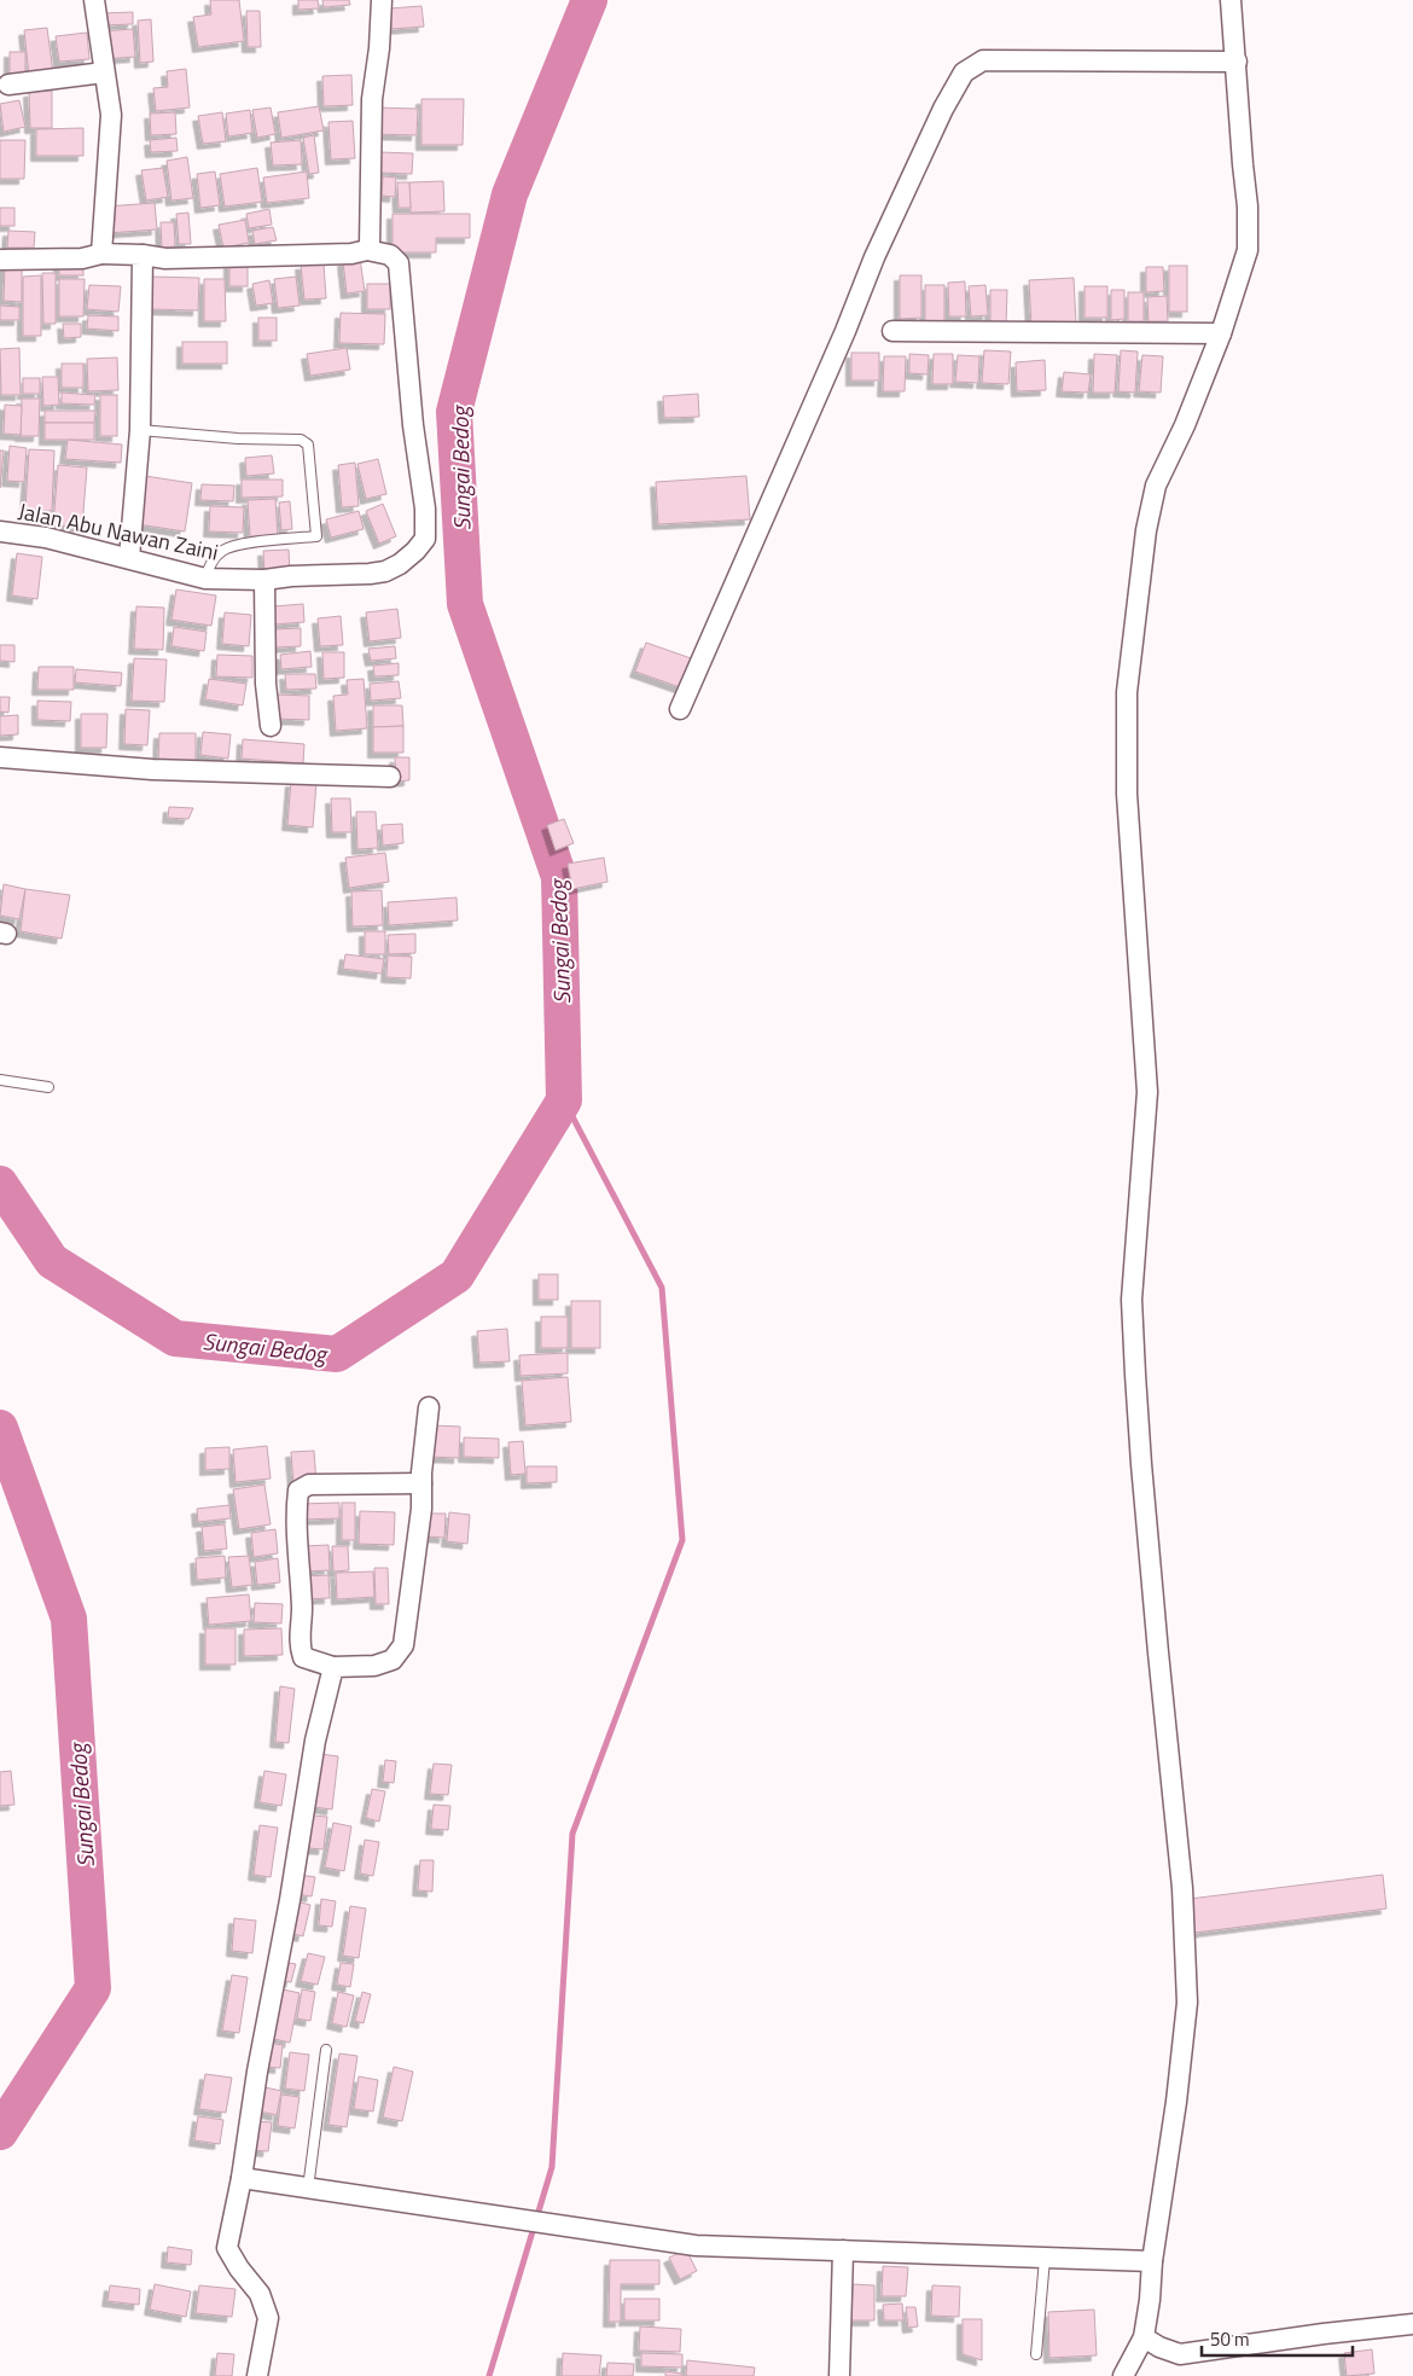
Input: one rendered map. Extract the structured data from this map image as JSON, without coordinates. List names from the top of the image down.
{
  "streets": {
    "street": ["Jalan Abu Nawan Zaini"]
  },
  "water": ["Sungai Bedog"],
  "scale_bar": "50 m"
}
